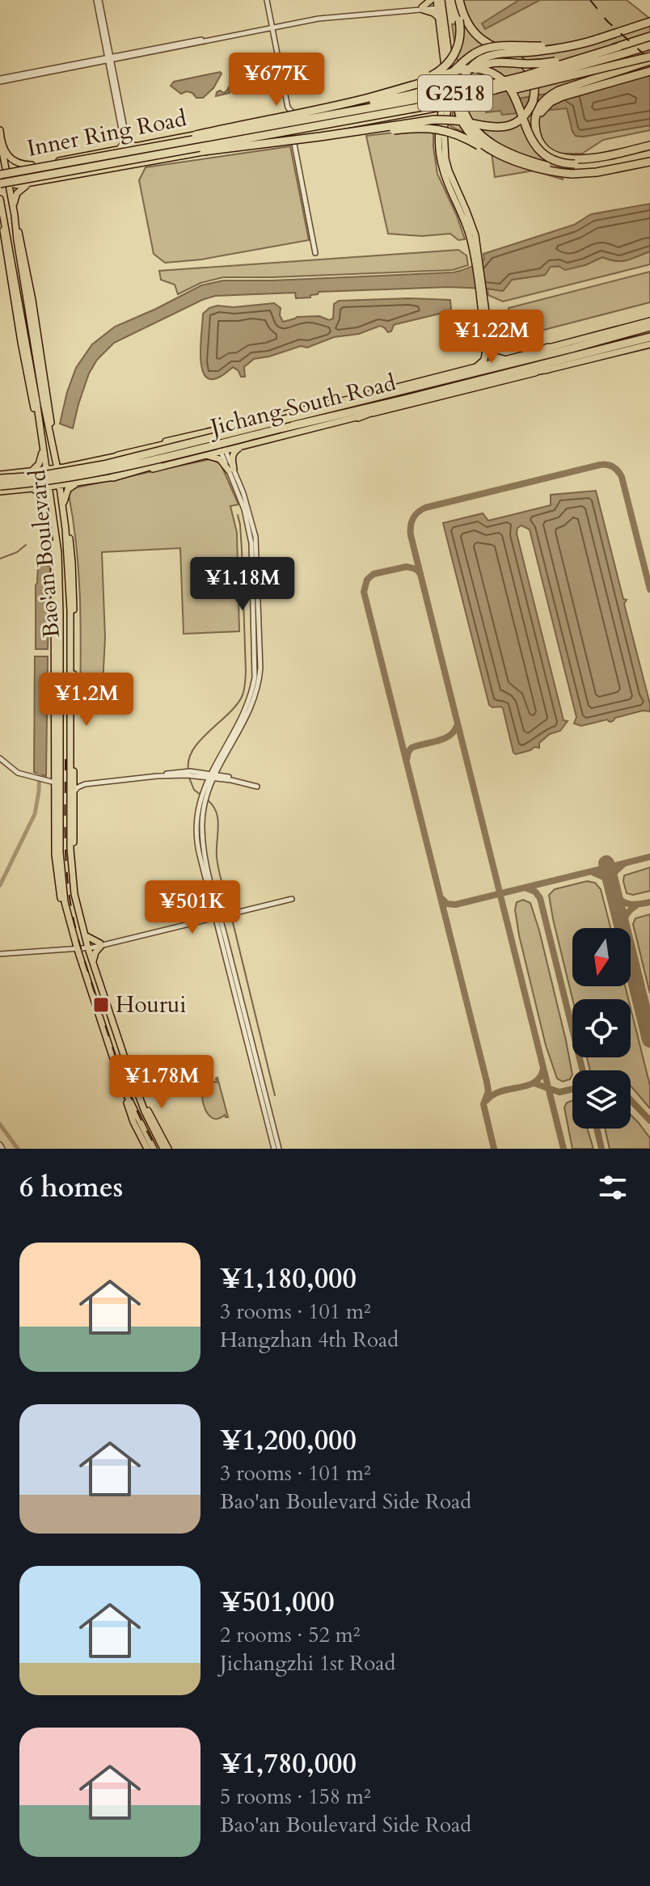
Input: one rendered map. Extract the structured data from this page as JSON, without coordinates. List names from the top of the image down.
{
  "streets": {
    "highway": ["G2518", "Jichang South Road"],
    "main road": ["Inner Ring Road", "Bao'an Boulevard"]
  },
  "crossings": [
    ["G2518", "Inner Ring Road"]
  ],
  "places": {
    "transit": ["Hourui"]
  },
  "north": "bottom",
  "page": {
    "price": [
      "¥677K",
      "¥1.22M",
      "¥1.18M",
      "¥1.2M",
      "¥501K",
      "¥1.78M"
    ],
    "heading": "6 homes",
    "list": [
      {
        "name": "¥1,180,000",
        "note": "3 rooms · 101 m² · Hangzhan 4th Road"
      },
      {
        "name": "¥1,200,000",
        "note": "3 rooms · 101 m² · Bao'an Boulevard Side Road"
      },
      {
        "name": "¥501,000",
        "note": "2 rooms · 52 m² · Jichangzhi 1st Road"
      },
      {
        "name": "¥1,780,000",
        "note": "5 rooms · 158 m² · Bao'an Boulevard Side Road"
      }
    ]
  }
}
